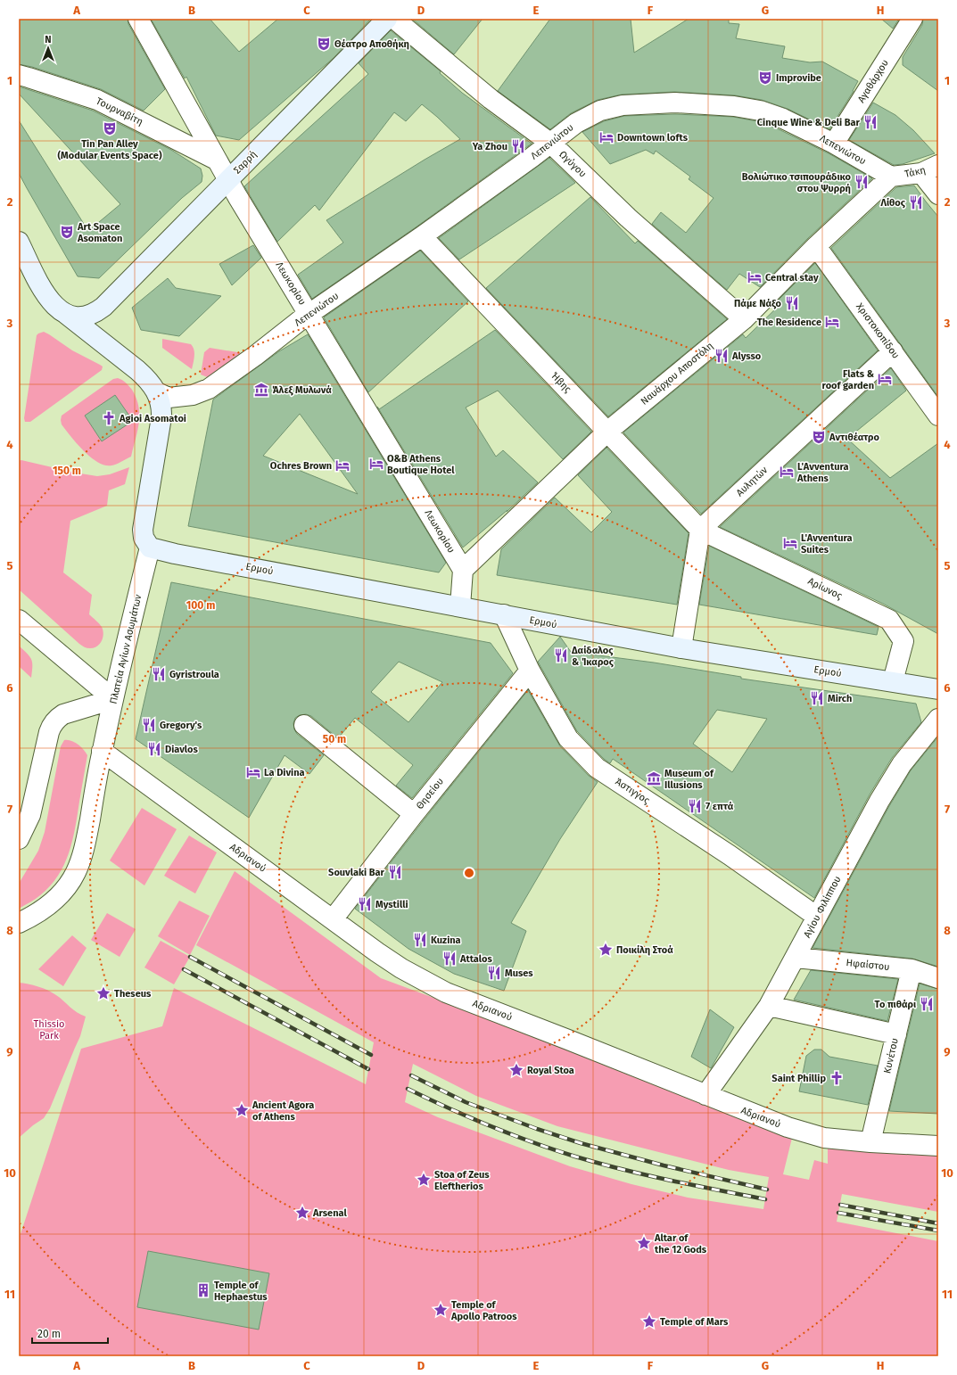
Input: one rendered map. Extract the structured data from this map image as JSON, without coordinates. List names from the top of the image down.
{
  "streets": {
    "street": [
      "Αγαθάρχου",
      "Τουρναβίτη",
      "Λεπενιώτου",
      "Σαρρή",
      "Ωγύγου",
      "Τάκη",
      "Λεωκορίου",
      "Χριστοκοπίδου",
      "Ναυάρχου Αποστόλη",
      "Ήβης",
      "Αυλητών",
      "Ερμού",
      "Αρίωνος",
      "Πλατεία Αγίων Ασωμάτων",
      "Άστιγγος",
      "Θησείου",
      "Αδριανού",
      "Αγίου Φιλίππου",
      "Ηφαίστου",
      "Κυνέτου"
    ]
  },
  "crossings": [
    ["Αγαθάρχου", "Λεπενιώτου"],
    ["Τουρναβίτη", "Λεωκορίου"],
    ["Λεπενιώτου", "Ωγύγου"],
    ["Λεπενιώτου", "Τάκη"],
    ["Λεπενιώτου", "Λεωκορίου"],
    ["Λεπενιώτου", "Ναυάρχου Αποστόλη"],
    ["Λεπενιώτου", "Ήβης"],
    ["Σαρρή", "Λεωκορίου"],
    ["Ωγύγου", "Ναυάρχου Αποστόλη"],
    ["Τάκη", "Ναυάρχου Αποστόλη"],
    ["Λεωκορίου", "Ναυάρχου Αποστόλη"],
    ["Χριστοκοπίδου", "Ναυάρχου Αποστόλη"],
    ["Χριστοκοπίδου", "Αυλητών"],
    ["Ναυάρχου Αποστόλη", "Ήβης"],
    ["Ήβης", "Αυλητών"],
    ["Ήβης", "Αρίωνος"],
    ["Αυλητών", "Αρίωνος"],
    ["Ερμού", "Αρίωνος"],
    ["Ερμού", "Πλατεία Αγίων Ασωμάτων"],
    ["Ερμού", "Άστιγγος"],
    ["Πλατεία Αγίων Ασωμάτων", "Αδριανού"],
    ["Άστιγγος", "Θησείου"],
    ["Άστιγγος", "Αγίου Φιλίππου"],
    ["Θησείου", "Αδριανού"],
    ["Αδριανού", "Αγίου Φιλίππου"],
    ["Αδριανού", "Κυνέτου"],
    ["Αγίου Φιλίππου", "Ηφαίστου"],
    ["Ηφαίστου", "Κυνέτου"]
  ],
  "parks": ["Thissio Park"],
  "places": {
    "theatre": [
      "Θέατρο Αποθήκη",
      "Improvibe",
      "Tin Pan Alley (Modular Events Space)",
      "Art Space Asomaton",
      "Αντιθέατρο"
    ],
    "restaurant": [
      "Cinque Wine & Deli Bar",
      "Ya Zhou",
      "Βολιώτικο τσιπουράδικο στου Ψυρρή",
      "Λίθος",
      "Πάμε Νάξο",
      "Alysso",
      "Δαίδαλος & Ίκαρος",
      "Gyristroula",
      "Mirch",
      "Gregory's",
      "Diavlos",
      "7 επτά",
      "Souvlaki Bar",
      "Mystilli",
      "Kuzina",
      "Attalos",
      "Muses",
      "Το πιθάρι"
    ],
    "hotel": [
      "Downtown lofts",
      "Central stay",
      "The Residence",
      "Flats & roof garden",
      "O&B Athens Boutique Hotel",
      "Ochres Brown",
      "L'Avventura Athens",
      "L'Avventura Suites",
      "La Divina"
    ],
    "museum": ["Άλεξ Μυλωνά", "Museum of Illusions"],
    "church": ["Agioi Asomatoi", "Saint Phillip"],
    "place": [
      "Ποικίλη Στοά",
      "Theseus",
      "Royal Stoa",
      "Ancient Agora of Athens",
      "Stoa of Zeus Eleftherios",
      "Arsenal",
      "Altar of the 12 Gods",
      "Temple of Apollo Patroos",
      "Temple of Mars"
    ],
    "building": ["Temple of Hephaestus"]
  },
  "scale_bar": "20 m",
  "north": "top",
  "grid": {
    "columns": [
      "A",
      "B",
      "C",
      "D",
      "E",
      "F",
      "G",
      "H"
    ],
    "rows": [
      "1",
      "2",
      "3",
      "4",
      "5",
      "6",
      "7",
      "8",
      "9",
      "10",
      "11"
    ]
  },
  "rings": ["150 m", "100 m", "50 m"]
}
